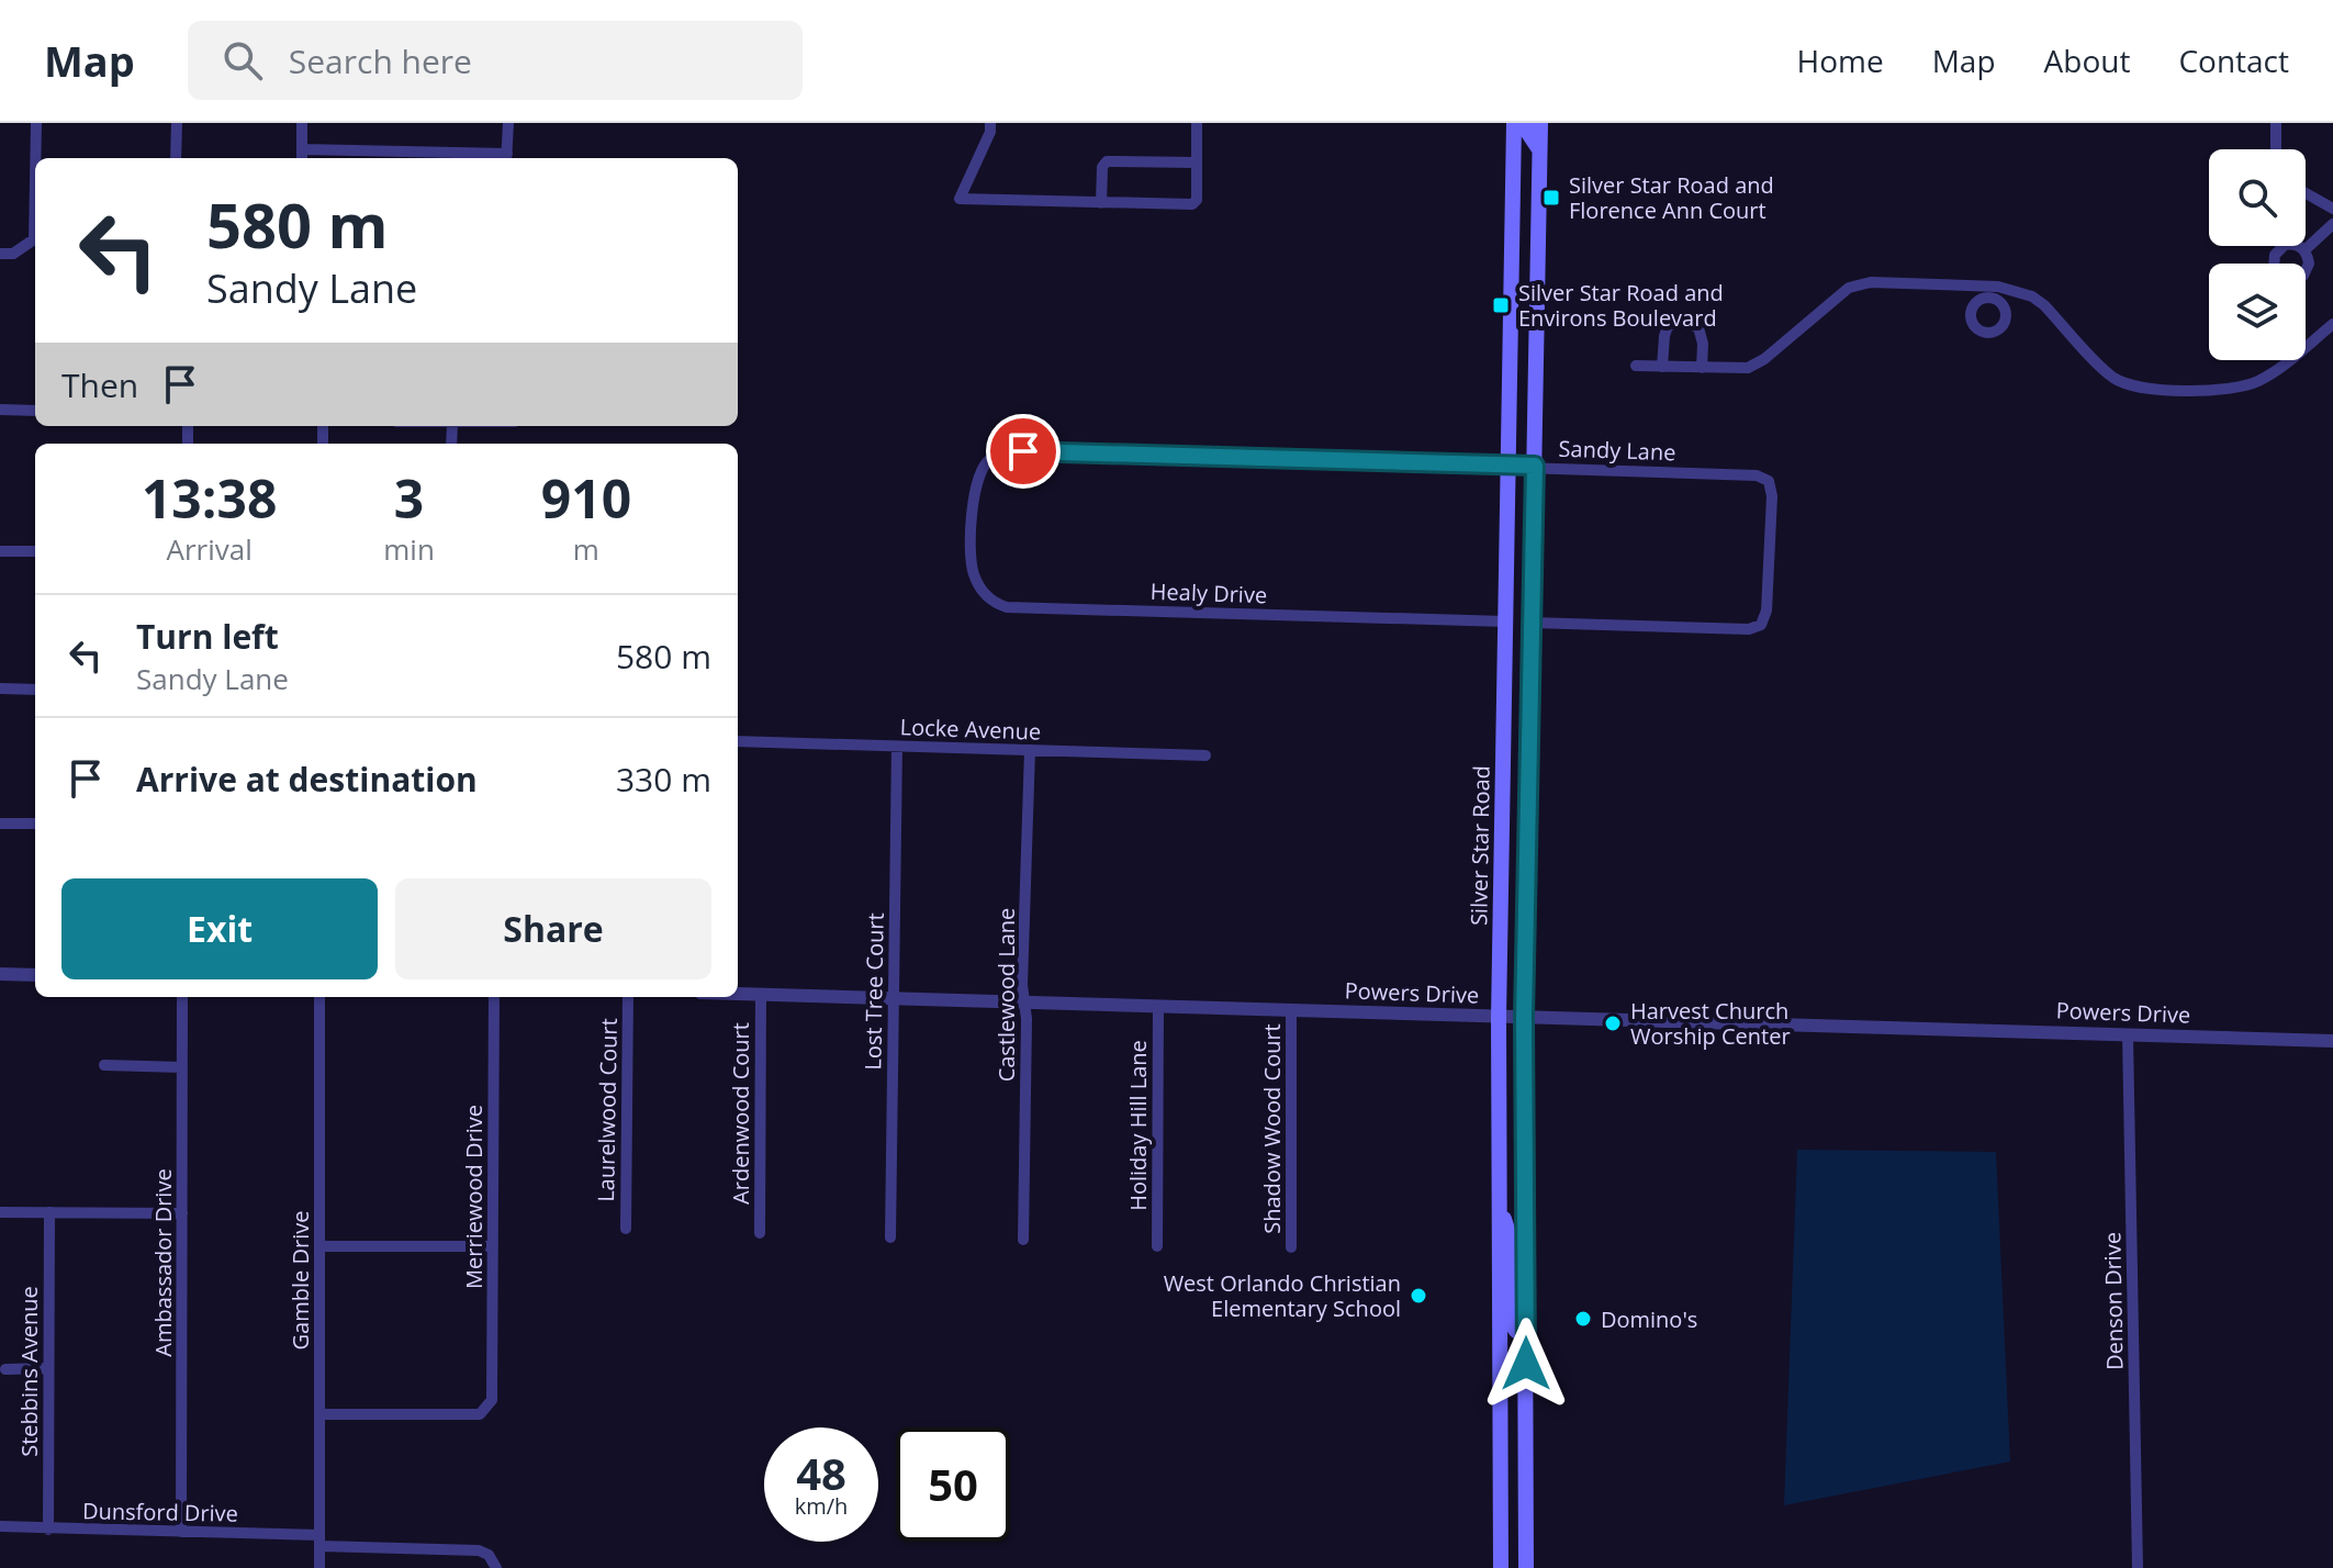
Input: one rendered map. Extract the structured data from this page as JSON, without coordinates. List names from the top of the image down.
{
  "streets": {
    "main road": ["Silver Star Road"],
    "street": [
      "Sandy Lane",
      "Healy Drive",
      "Locke Avenue",
      "Lost Tree Court",
      "Powers Drive",
      "Castlewood Lane",
      "Laurelwood Court",
      "Ardenwood Court",
      "Holiday Hill Lane",
      "Shadow Wood Court",
      "Merriewood Drive",
      "Ambassador Drive",
      "Gamble Drive",
      "Denson Drive",
      "Stebbins Avenue",
      "Dunsford Drive"
    ]
  },
  "crossings": [
    ["Sandy Lane", "Healy Drive"],
    ["Sandy Lane", "Silver Star Road"],
    ["Healy Drive", "Silver Star Road"],
    ["Locke Avenue", "Lost Tree Court"],
    ["Locke Avenue", "Castlewood Lane"],
    ["Silver Star Road", "Powers Drive"],
    ["Lost Tree Court", "Powers Drive"],
    ["Powers Drive", "Castlewood Lane"],
    ["Powers Drive", "Ardenwood Court"],
    ["Powers Drive", "Holiday Hill Lane"],
    ["Powers Drive", "Shadow Wood Court"],
    ["Powers Drive", "Denson Drive"],
    ["Merriewood Drive", "Gamble Drive"],
    ["Ambassador Drive", "Dunsford Drive"],
    ["Gamble Drive", "Dunsford Drive"],
    ["Stebbins Avenue", "Dunsford Drive"]
  ],
  "places": {
    "transit": ["Silver Star Road and Florence Ann Court", "Silver Star Road and Environs Boulevard"],
    "other": ["Harvest Church Worship Center", "West Orlando Christian Elementary School", "Domino's"]
  },
  "page": {
    "header": "Map",
    "search": "Search here",
    "nav": [
      "Home",
      "Map",
      "About",
      "Contact"
    ],
    "turn": ["580 m", "Sandy Lane"],
    "then": "Then",
    "eta": [
      "13:38",
      "Arrival",
      "3",
      "min",
      "910",
      "m"
    ],
    "list": [
      {
        "name": "Turn left",
        "note": "Sandy Lane",
        "value": "580 m"
      },
      {
        "name": "Arrive at destination",
        "value": "330 m"
      }
    ],
    "buttons": ["Exit", "Share"],
    "speed": "48 km/h",
    "limit": "50"
  }
}
